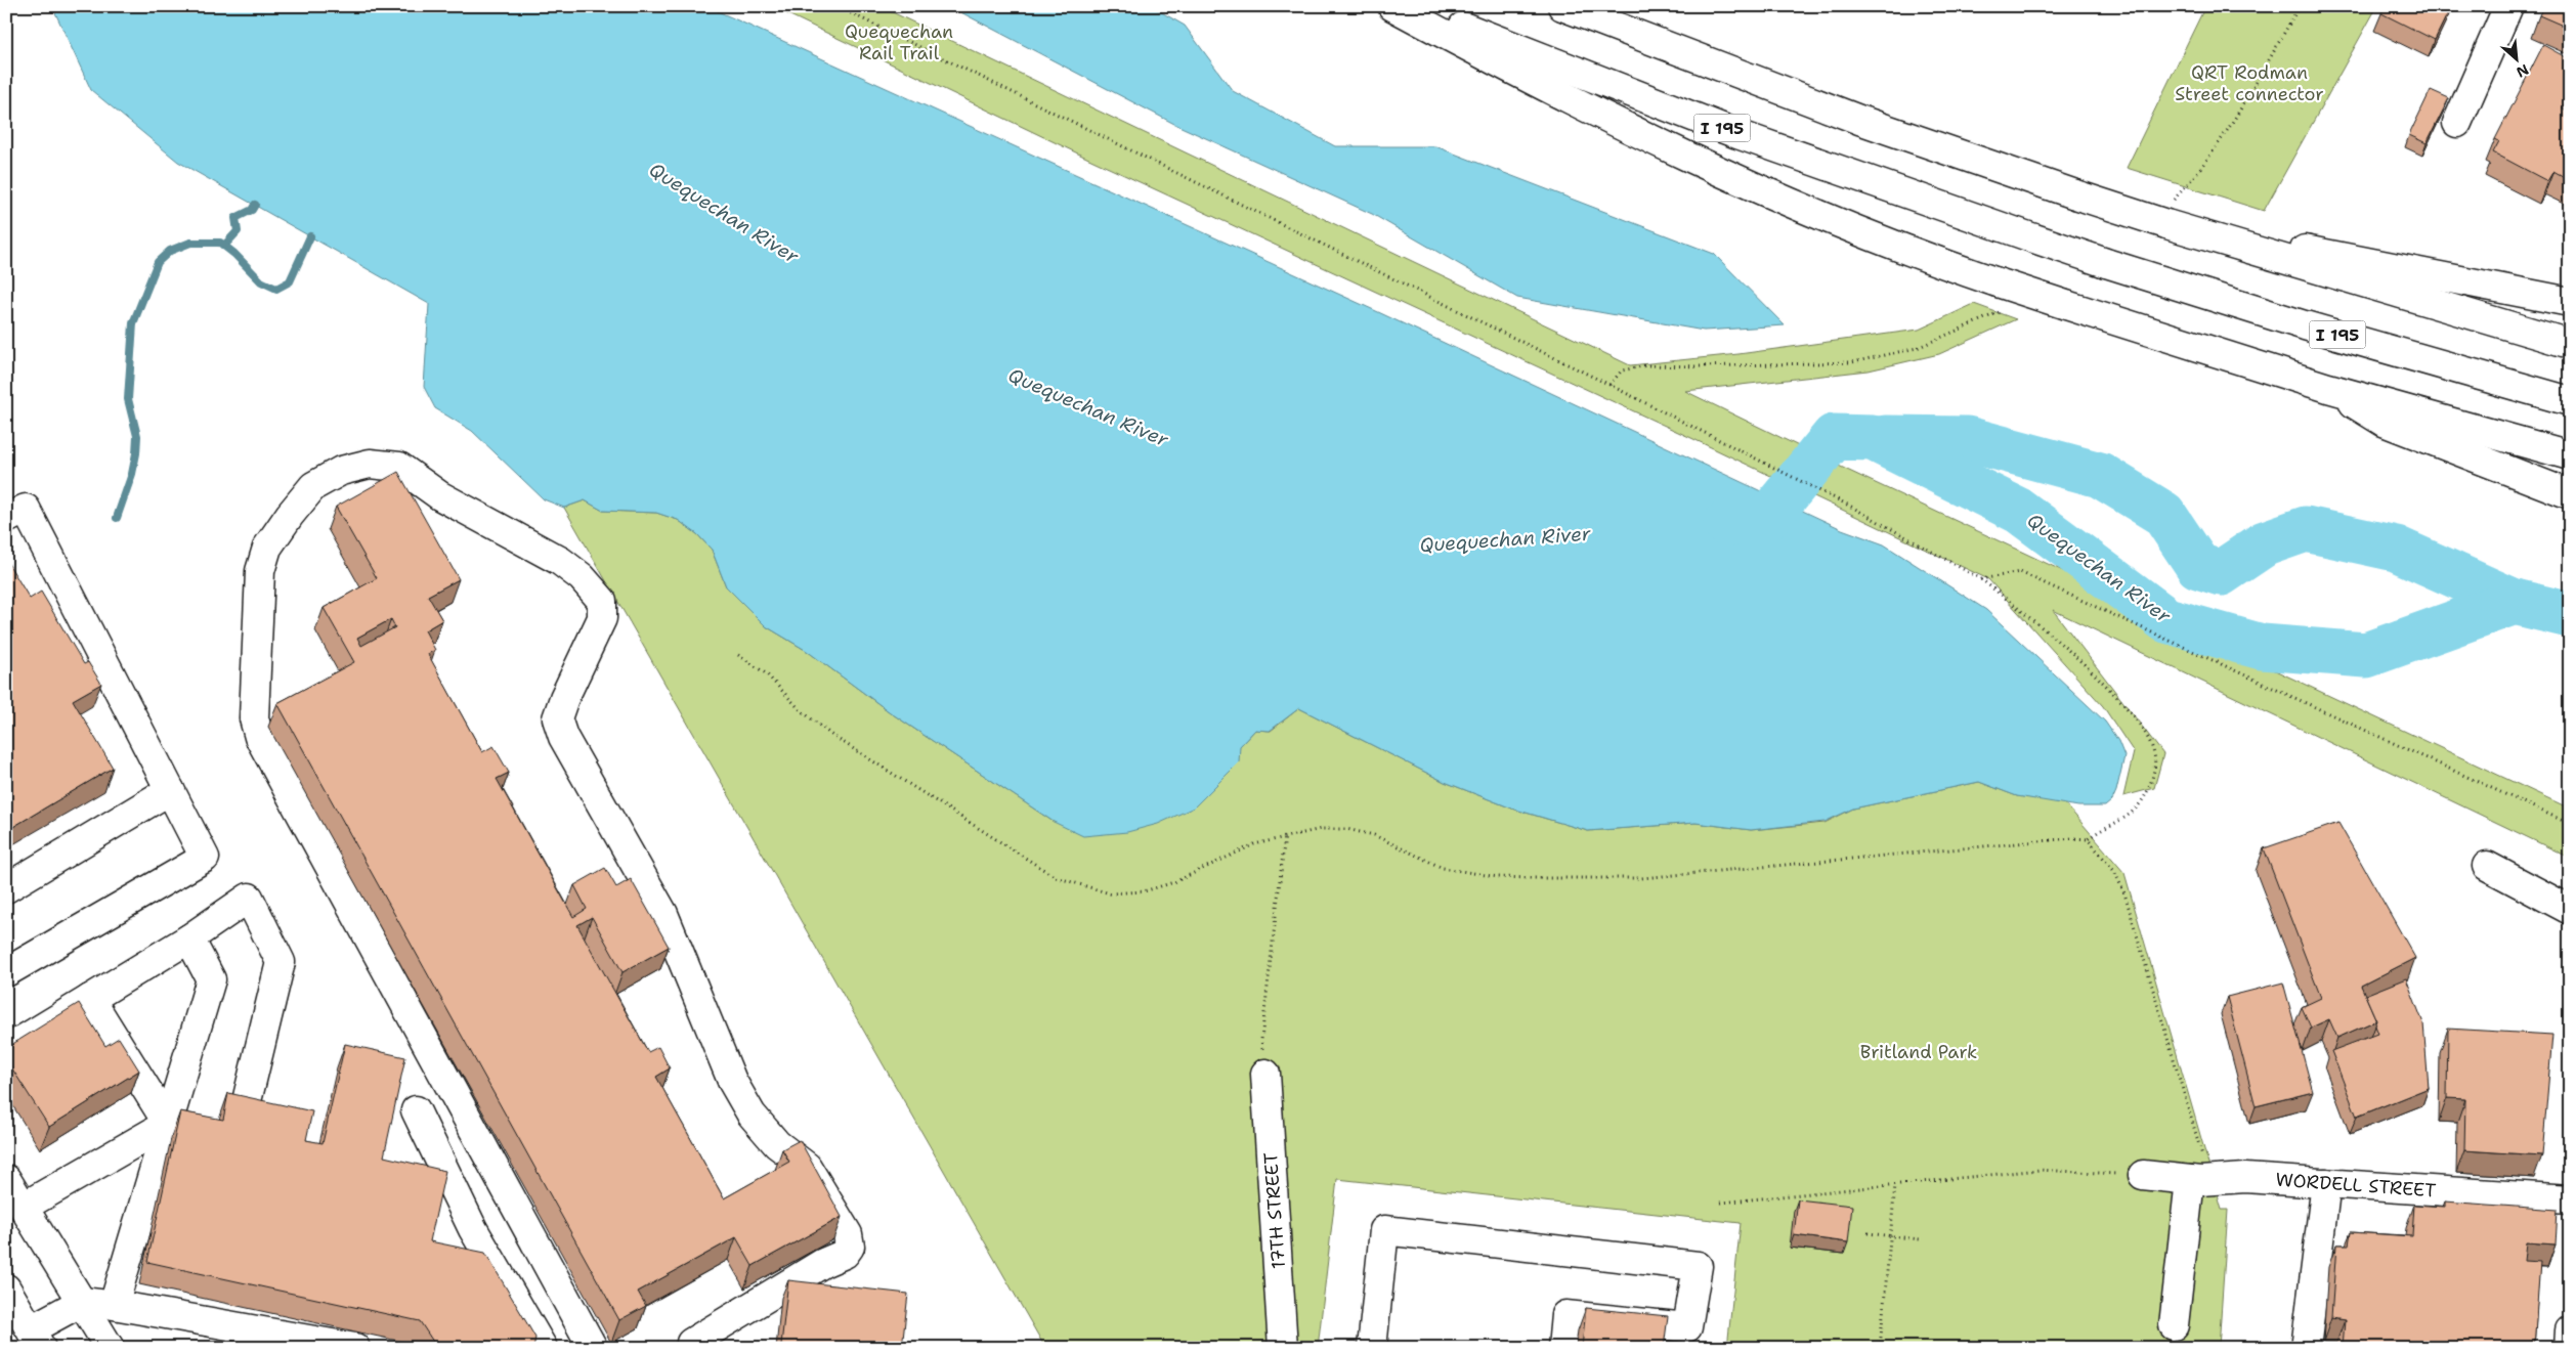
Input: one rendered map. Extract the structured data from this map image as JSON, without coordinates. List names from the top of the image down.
{
  "streets": {
    "main road": ["I 195", "WORDELL STREET", "17TH STREET"]
  },
  "water": ["Quequechan River"],
  "parks": ["Quequechan Rail Trail", "QRT Rodman Street connector", "Britland Park"],
  "north": "bottom right"
}
